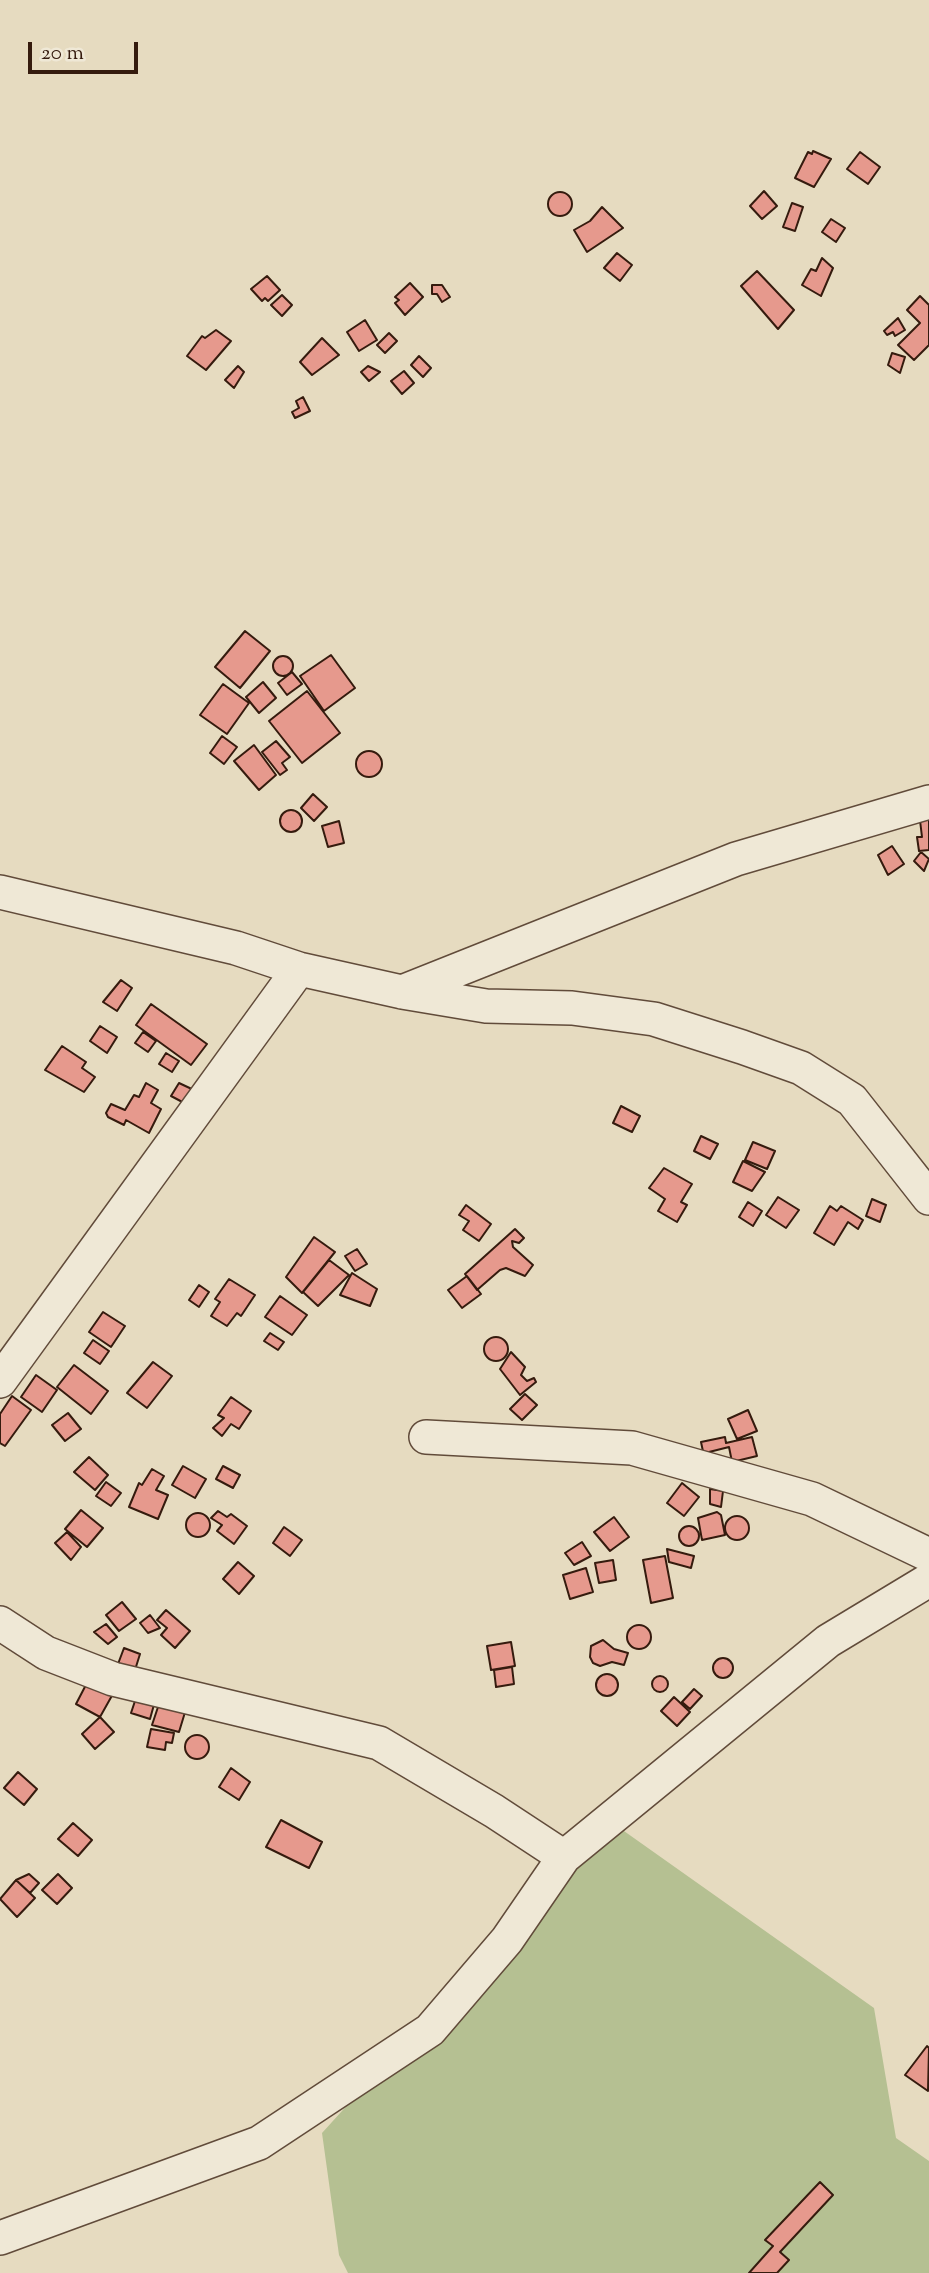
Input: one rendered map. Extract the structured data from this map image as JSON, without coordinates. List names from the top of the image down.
{
  "scale_bar": "20 m"
}
